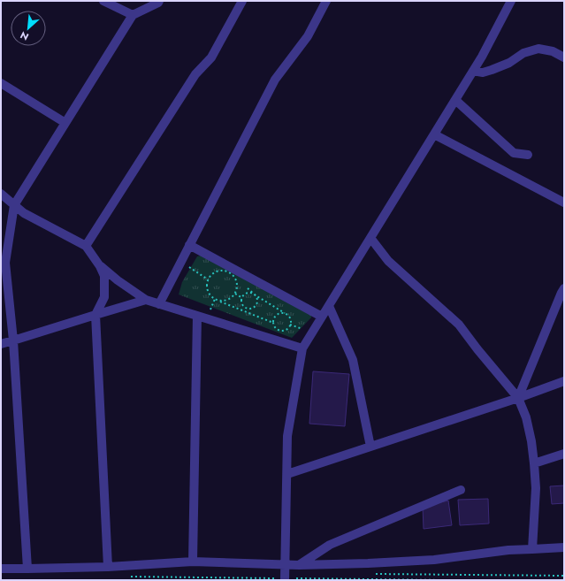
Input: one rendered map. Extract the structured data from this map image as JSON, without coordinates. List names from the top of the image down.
{
  "north": "bottom left"
}
